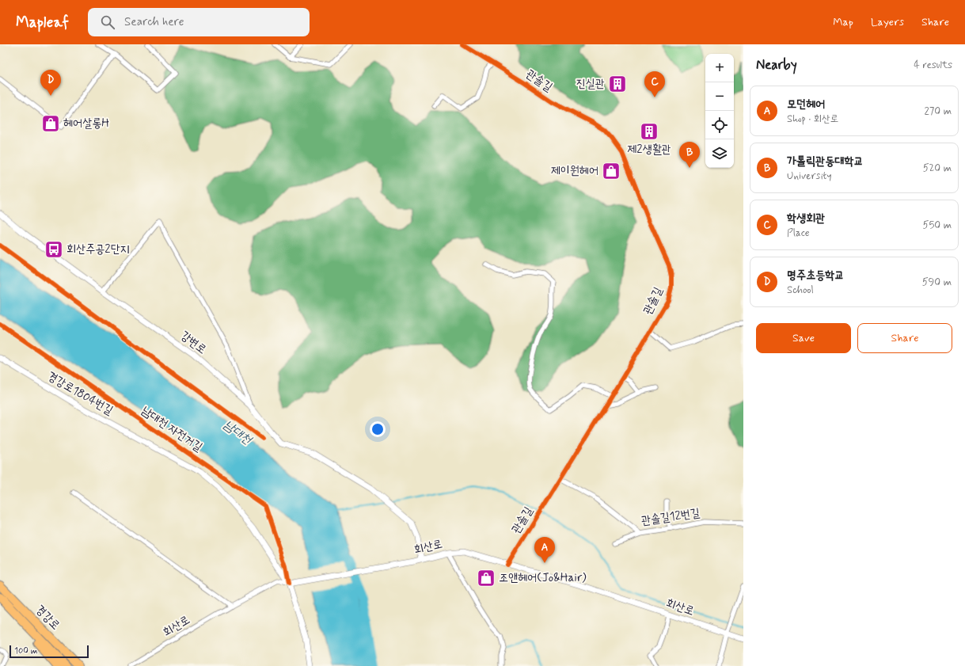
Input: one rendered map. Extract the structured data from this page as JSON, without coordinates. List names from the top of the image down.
{
  "streets": {
    "highway": ["경강로"],
    "street": [
      "관솔길",
      "강변로",
      "경강로1804번길",
      "관솔길12번길",
      "회산로"
    ],
    "cycle path": ["남대천 자전거길"]
  },
  "crossings": [
    ["관솔길", "관솔길12번길"],
    ["관솔길", "회산로"],
    ["강변로", "회산로"],
    ["경강로1804번길", "회산로"]
  ],
  "water": ["남대천"],
  "places": {
    "building": ["진실관", "제2생활관"],
    "shop": ["헤어살롱H", "제이원헤어", "조앤헤어(Jo&Hair)"],
    "bus stop": ["회산주공2단지"]
  },
  "scale_bar": "100 m",
  "page": {
    "header": "Mapleaf",
    "search": "Search here",
    "nav": ["Map", "Layers", "Share"],
    "heading": ["Nearby", "4 results"],
    "map_buttons": ["+", "−"],
    "pins": [
      "D",
      "C",
      "B",
      "A"
    ],
    "list": [
      {
        "mark": "A",
        "name": "모던헤어",
        "note": "Shop · 회산로",
        "value": "270 m"
      },
      {
        "mark": "B",
        "name": "가톨릭관동대학교",
        "note": "University",
        "value": "520 m"
      },
      {
        "mark": "C",
        "name": "학생회관",
        "note": "Place",
        "value": "550 m"
      },
      {
        "mark": "D",
        "name": "명주초등학교",
        "note": "School",
        "value": "590 m"
      }
    ],
    "buttons": ["Save", "Share"],
    "scale": "100 m"
  }
}
